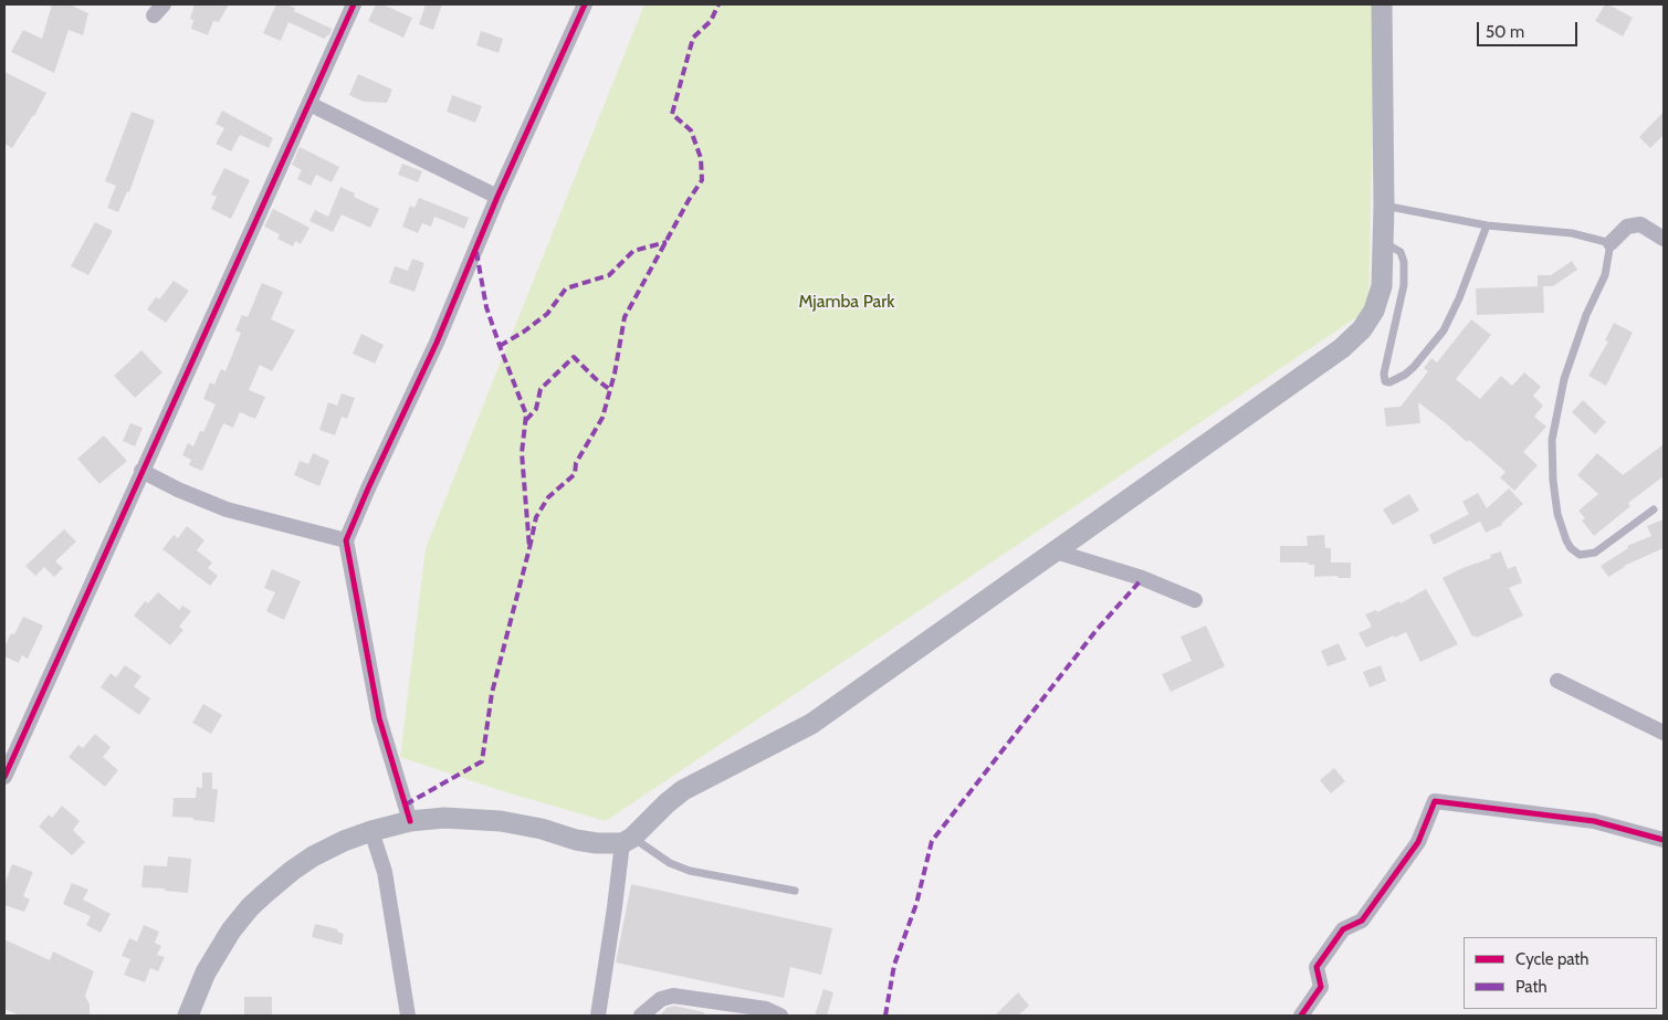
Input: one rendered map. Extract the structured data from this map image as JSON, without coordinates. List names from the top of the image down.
{
  "parks": ["Mjamba Park"],
  "legend": ["Cycle path", "Path"],
  "scale_bar": "50 m"
}
